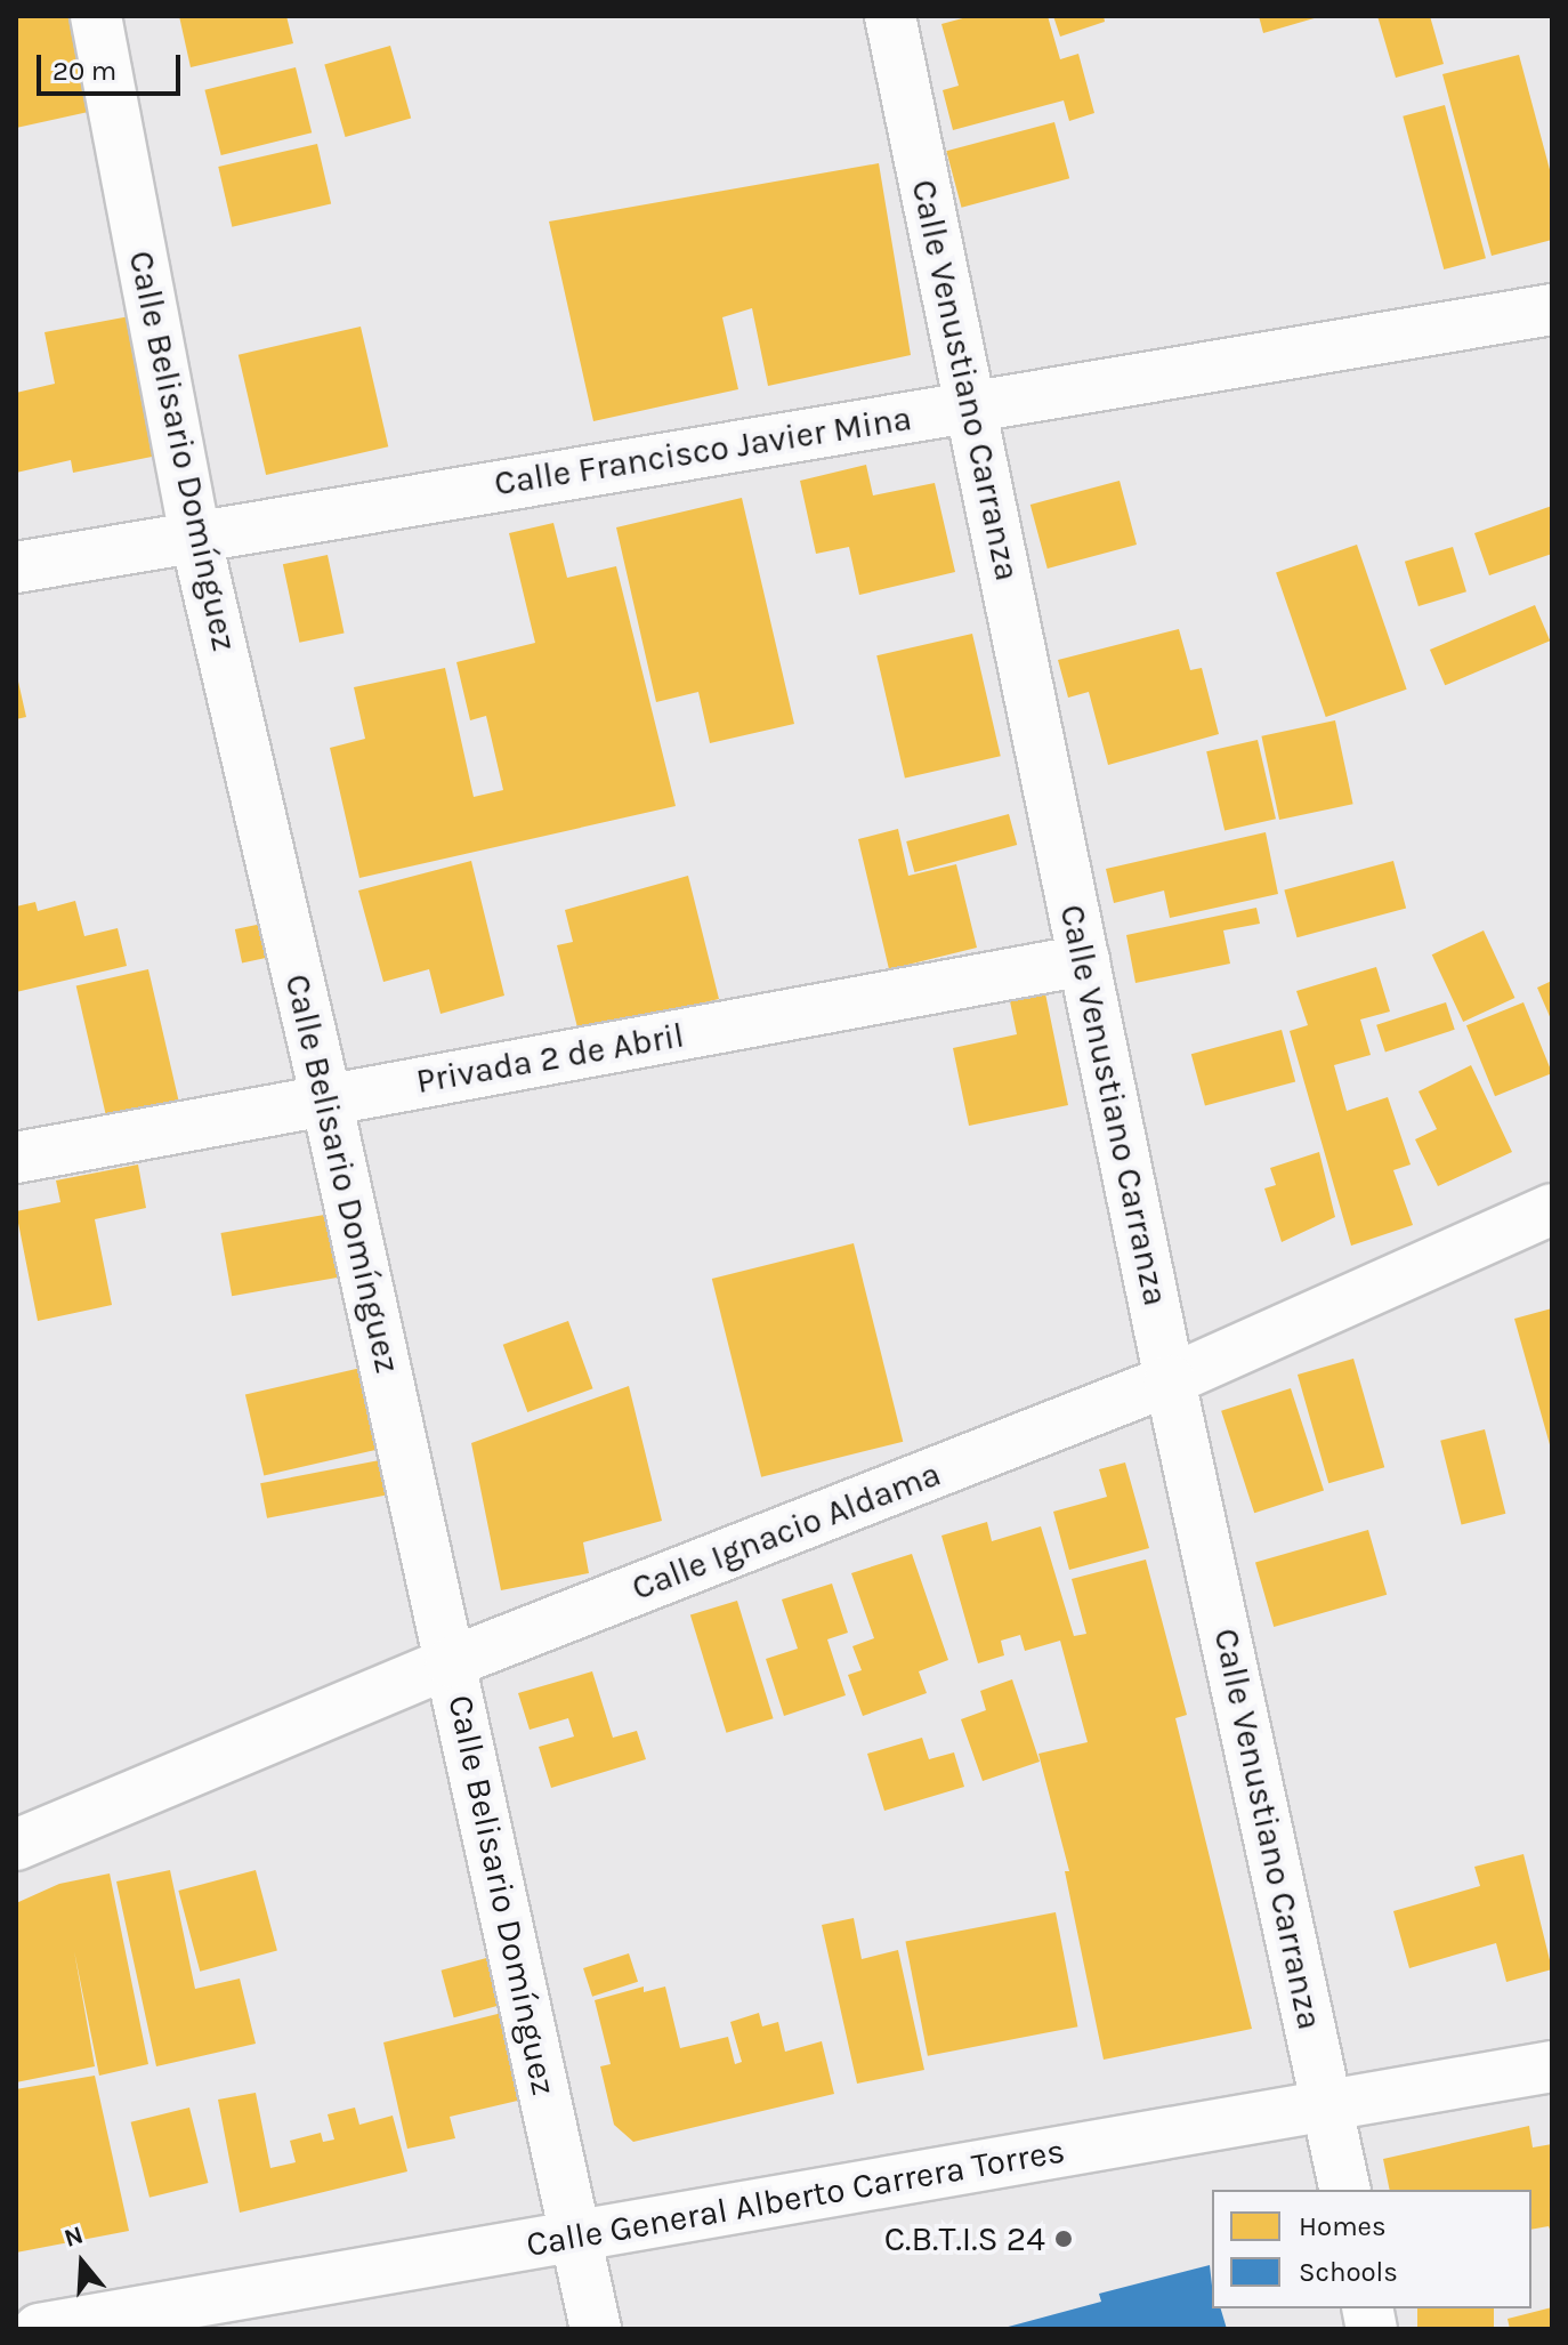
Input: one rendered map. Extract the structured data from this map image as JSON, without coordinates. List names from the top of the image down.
{
  "streets": {
    "street": [
      "Calle Venustiano Carranza",
      "Calle Belisario Domínguez",
      "Calle Francisco Javier Mina",
      "Privada 2 de Abril",
      "Calle Ignacio Aldama",
      "Calle General Alberto Carrera Torres"
    ]
  },
  "crossings": [
    ["Calle Venustiano Carranza", "Calle Francisco Javier Mina"],
    ["Calle Venustiano Carranza", "Privada 2 de Abril"],
    ["Calle Venustiano Carranza", "Calle Ignacio Aldama"],
    ["Calle Venustiano Carranza", "Calle General Alberto Carrera Torres"],
    ["Calle Belisario Domínguez", "Calle Francisco Javier Mina"],
    ["Calle Belisario Domínguez", "Privada 2 de Abril"],
    ["Calle Belisario Domínguez", "Calle Ignacio Aldama"],
    ["Calle Belisario Domínguez", "Calle General Alberto Carrera Torres"]
  ],
  "places": ["C.B.T.I.S 24"],
  "legend": ["Homes", "Schools"],
  "scale_bar": "20 m",
  "north": "top"
}
